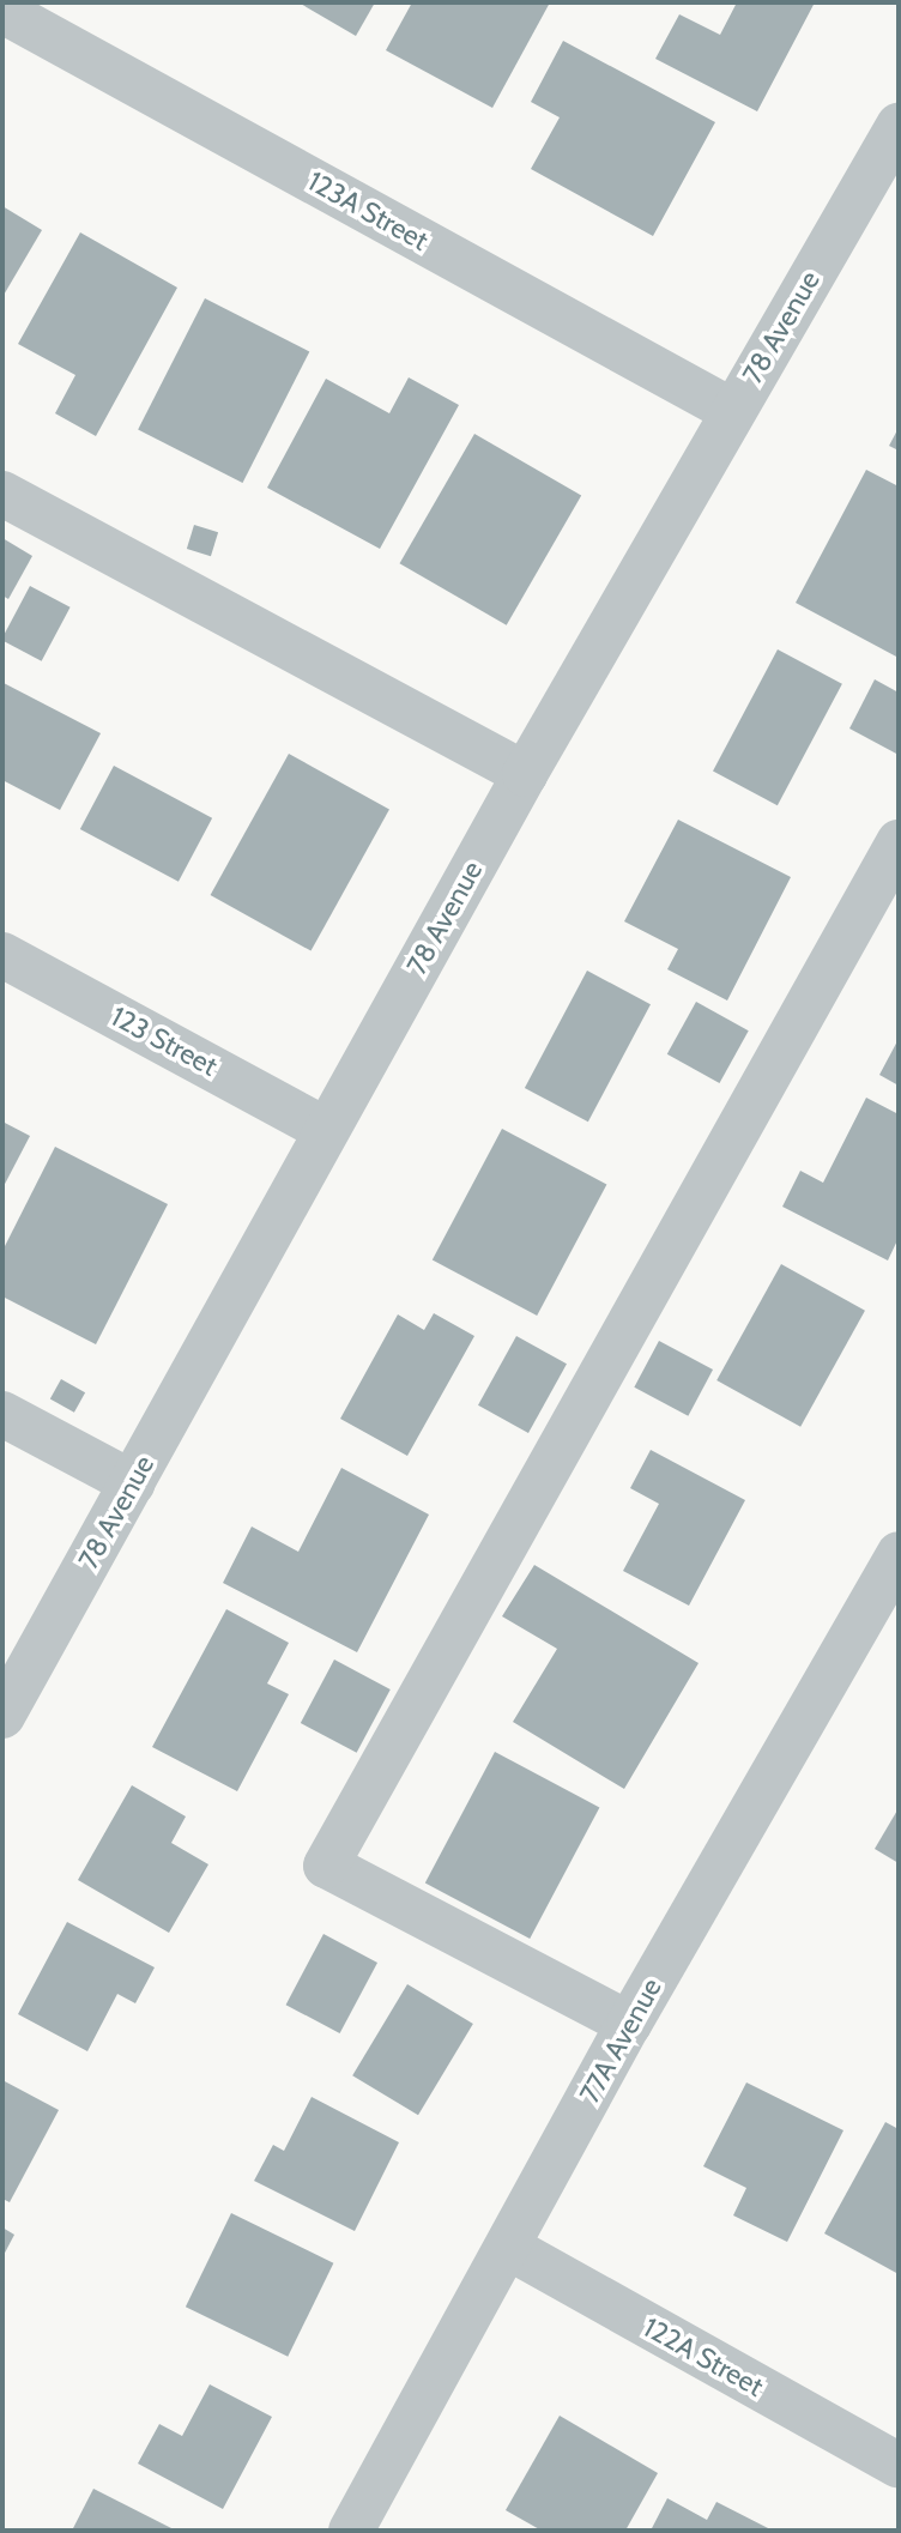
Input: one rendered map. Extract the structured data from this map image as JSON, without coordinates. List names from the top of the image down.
{
  "streets": {
    "street": [
      "123A Street",
      "78 Avenue",
      "123 Street",
      "77A Avenue",
      "122A Street"
    ]
  },
  "crossings": [
    ["123A Street", "78 Avenue"],
    ["78 Avenue", "123 Street"],
    ["77A Avenue", "122A Street"]
  ]
}
